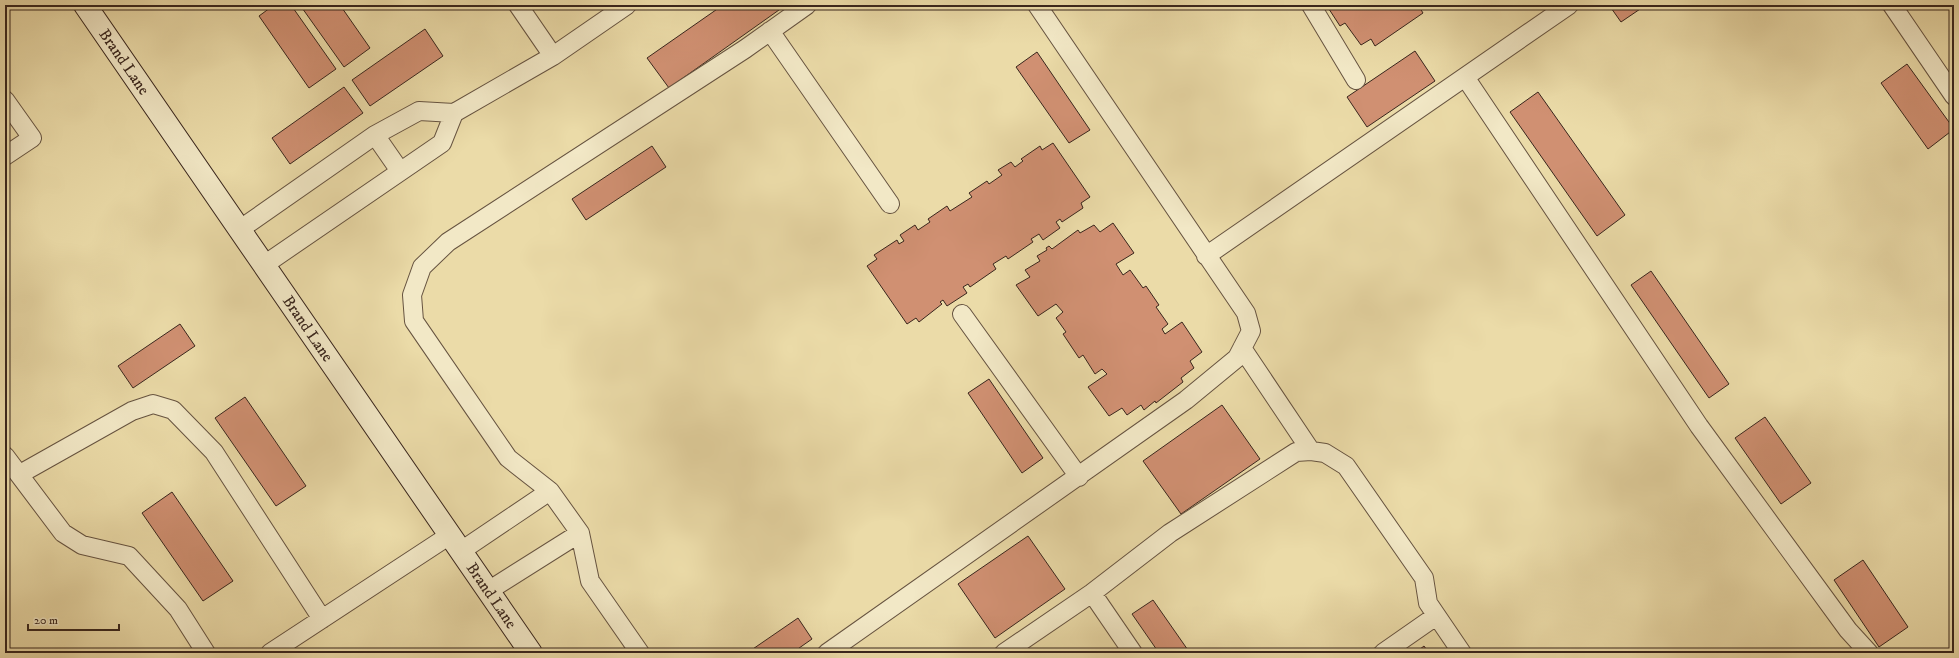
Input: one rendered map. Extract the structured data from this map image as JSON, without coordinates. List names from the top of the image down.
{
  "streets": {
    "street": ["Brand Lane"]
  },
  "scale_bar": "20 m"
}
